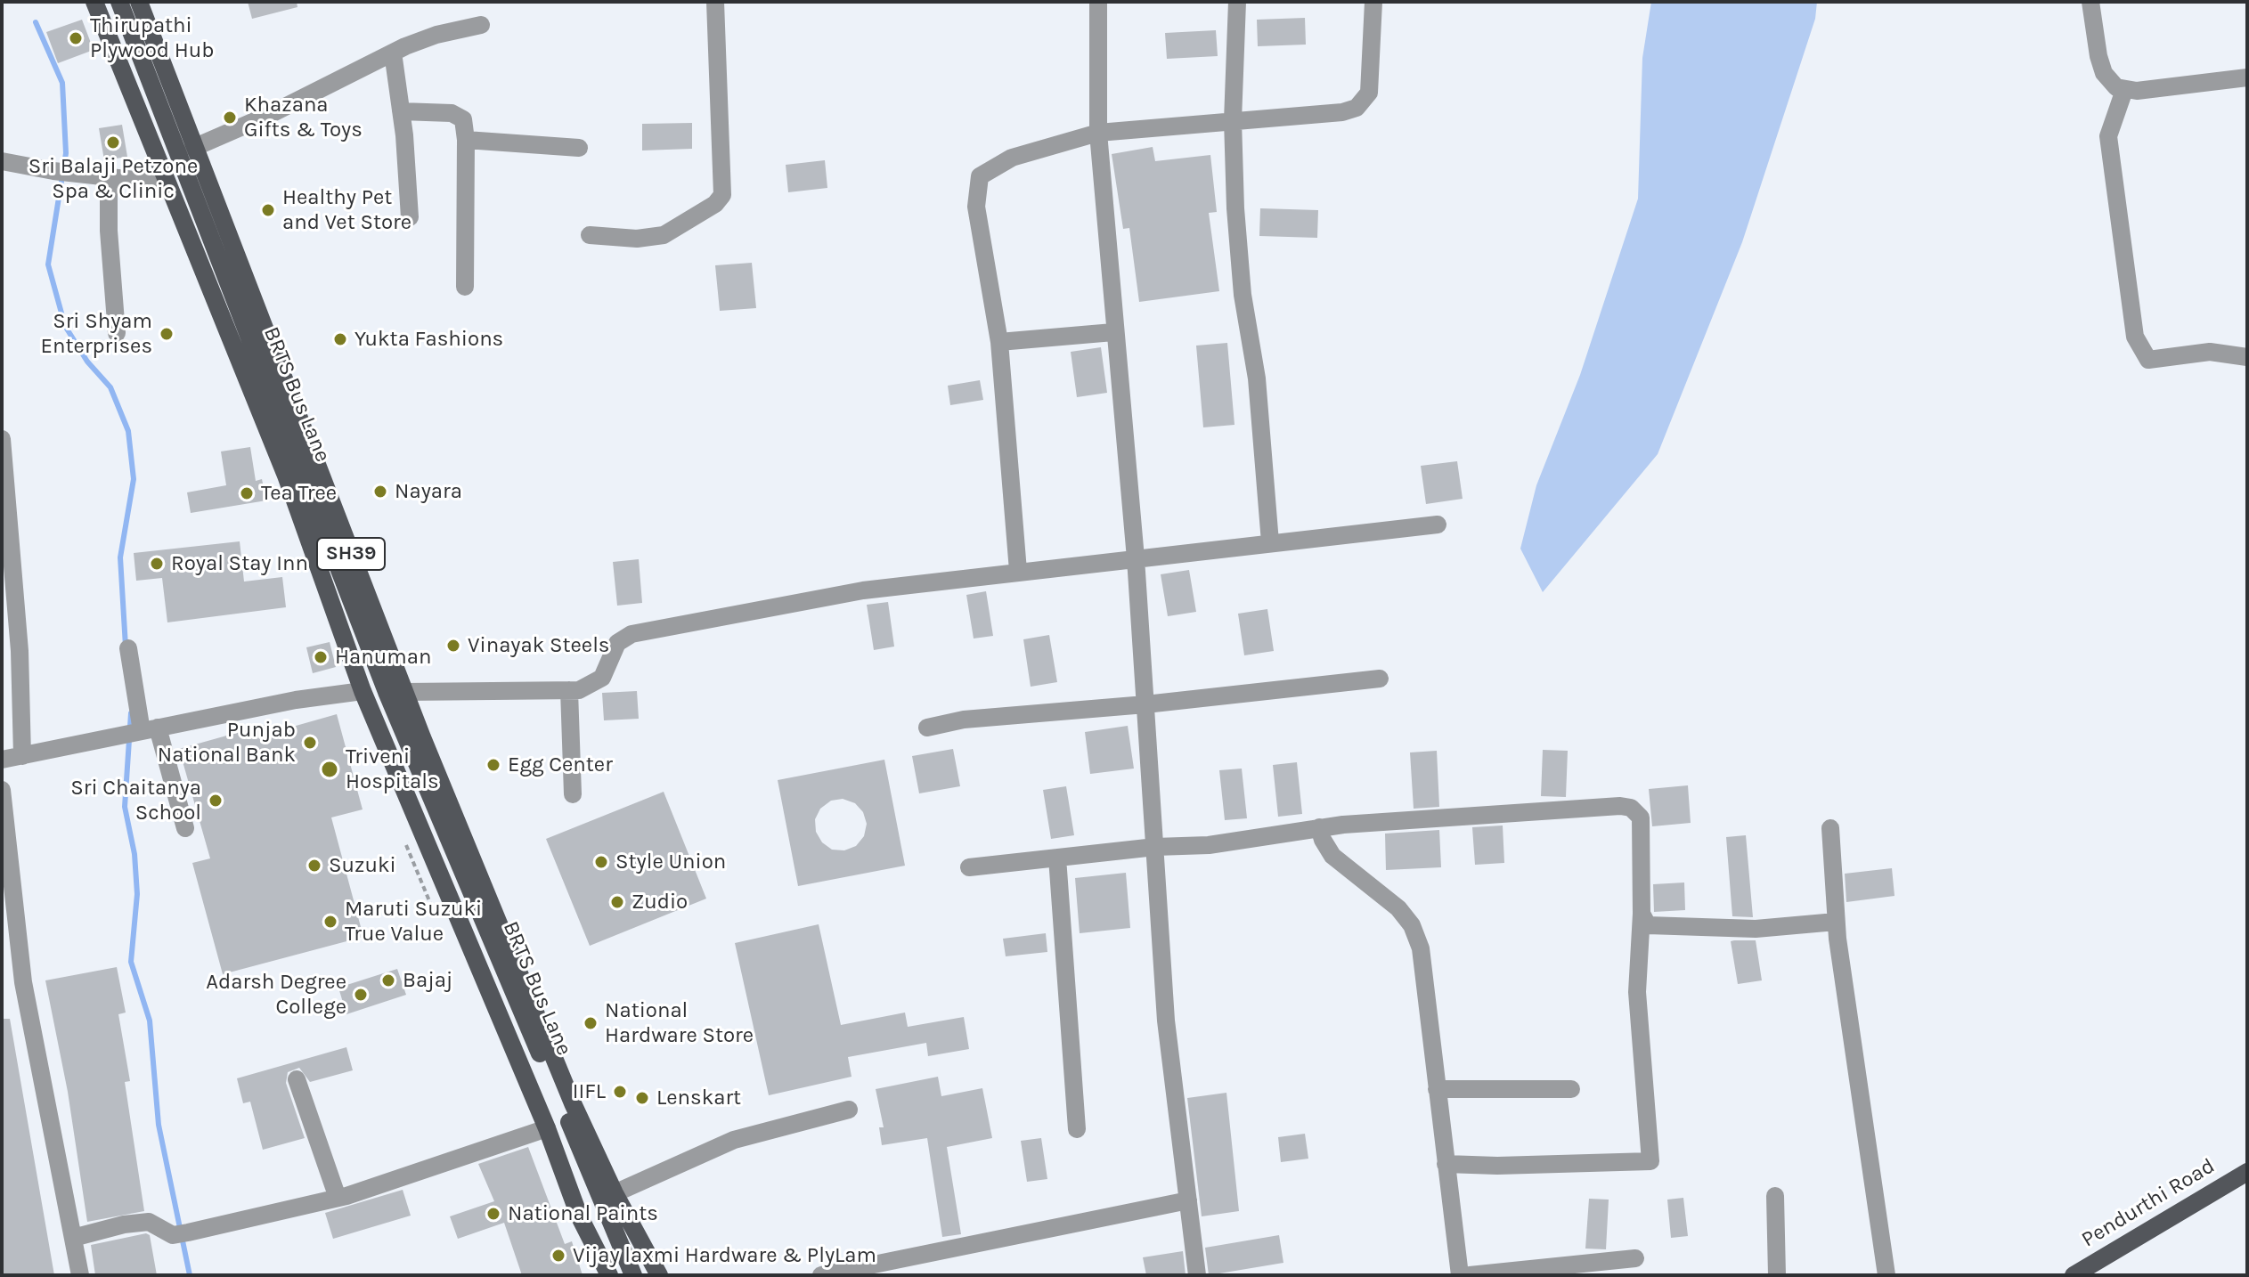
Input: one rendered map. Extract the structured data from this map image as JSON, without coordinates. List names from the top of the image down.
{
  "streets": {
    "main road": ["BRTS Bus Lane", "SH39", "Pendurthi Road"]
  },
  "places": [
    "Thirupathi Plywood Hub",
    "Khazana Gifts & Toys",
    "Sri Balaji Petzone Spa & Clinic",
    "Healthy Pet and Vet Store",
    "Sri Shyam Enterprises",
    "Yukta Fashions",
    "Nayara",
    "Tea Tree",
    "Royal Stay Inn",
    "Vinayak Steels",
    "Hanuman",
    "Punjab National Bank",
    "Egg Center",
    "Triveni Hospitals",
    "Sri Chaitanya School",
    "Style Union",
    "Suzuki",
    "Zudio",
    "Maruti Suzuki True Value",
    "Bajaj",
    "Adarsh Degree College",
    "National Hardware Store",
    "IIFL",
    "Lenskart",
    "National Paints",
    "Vijay laxmi Hardware & PlyLam"
  ]
}
